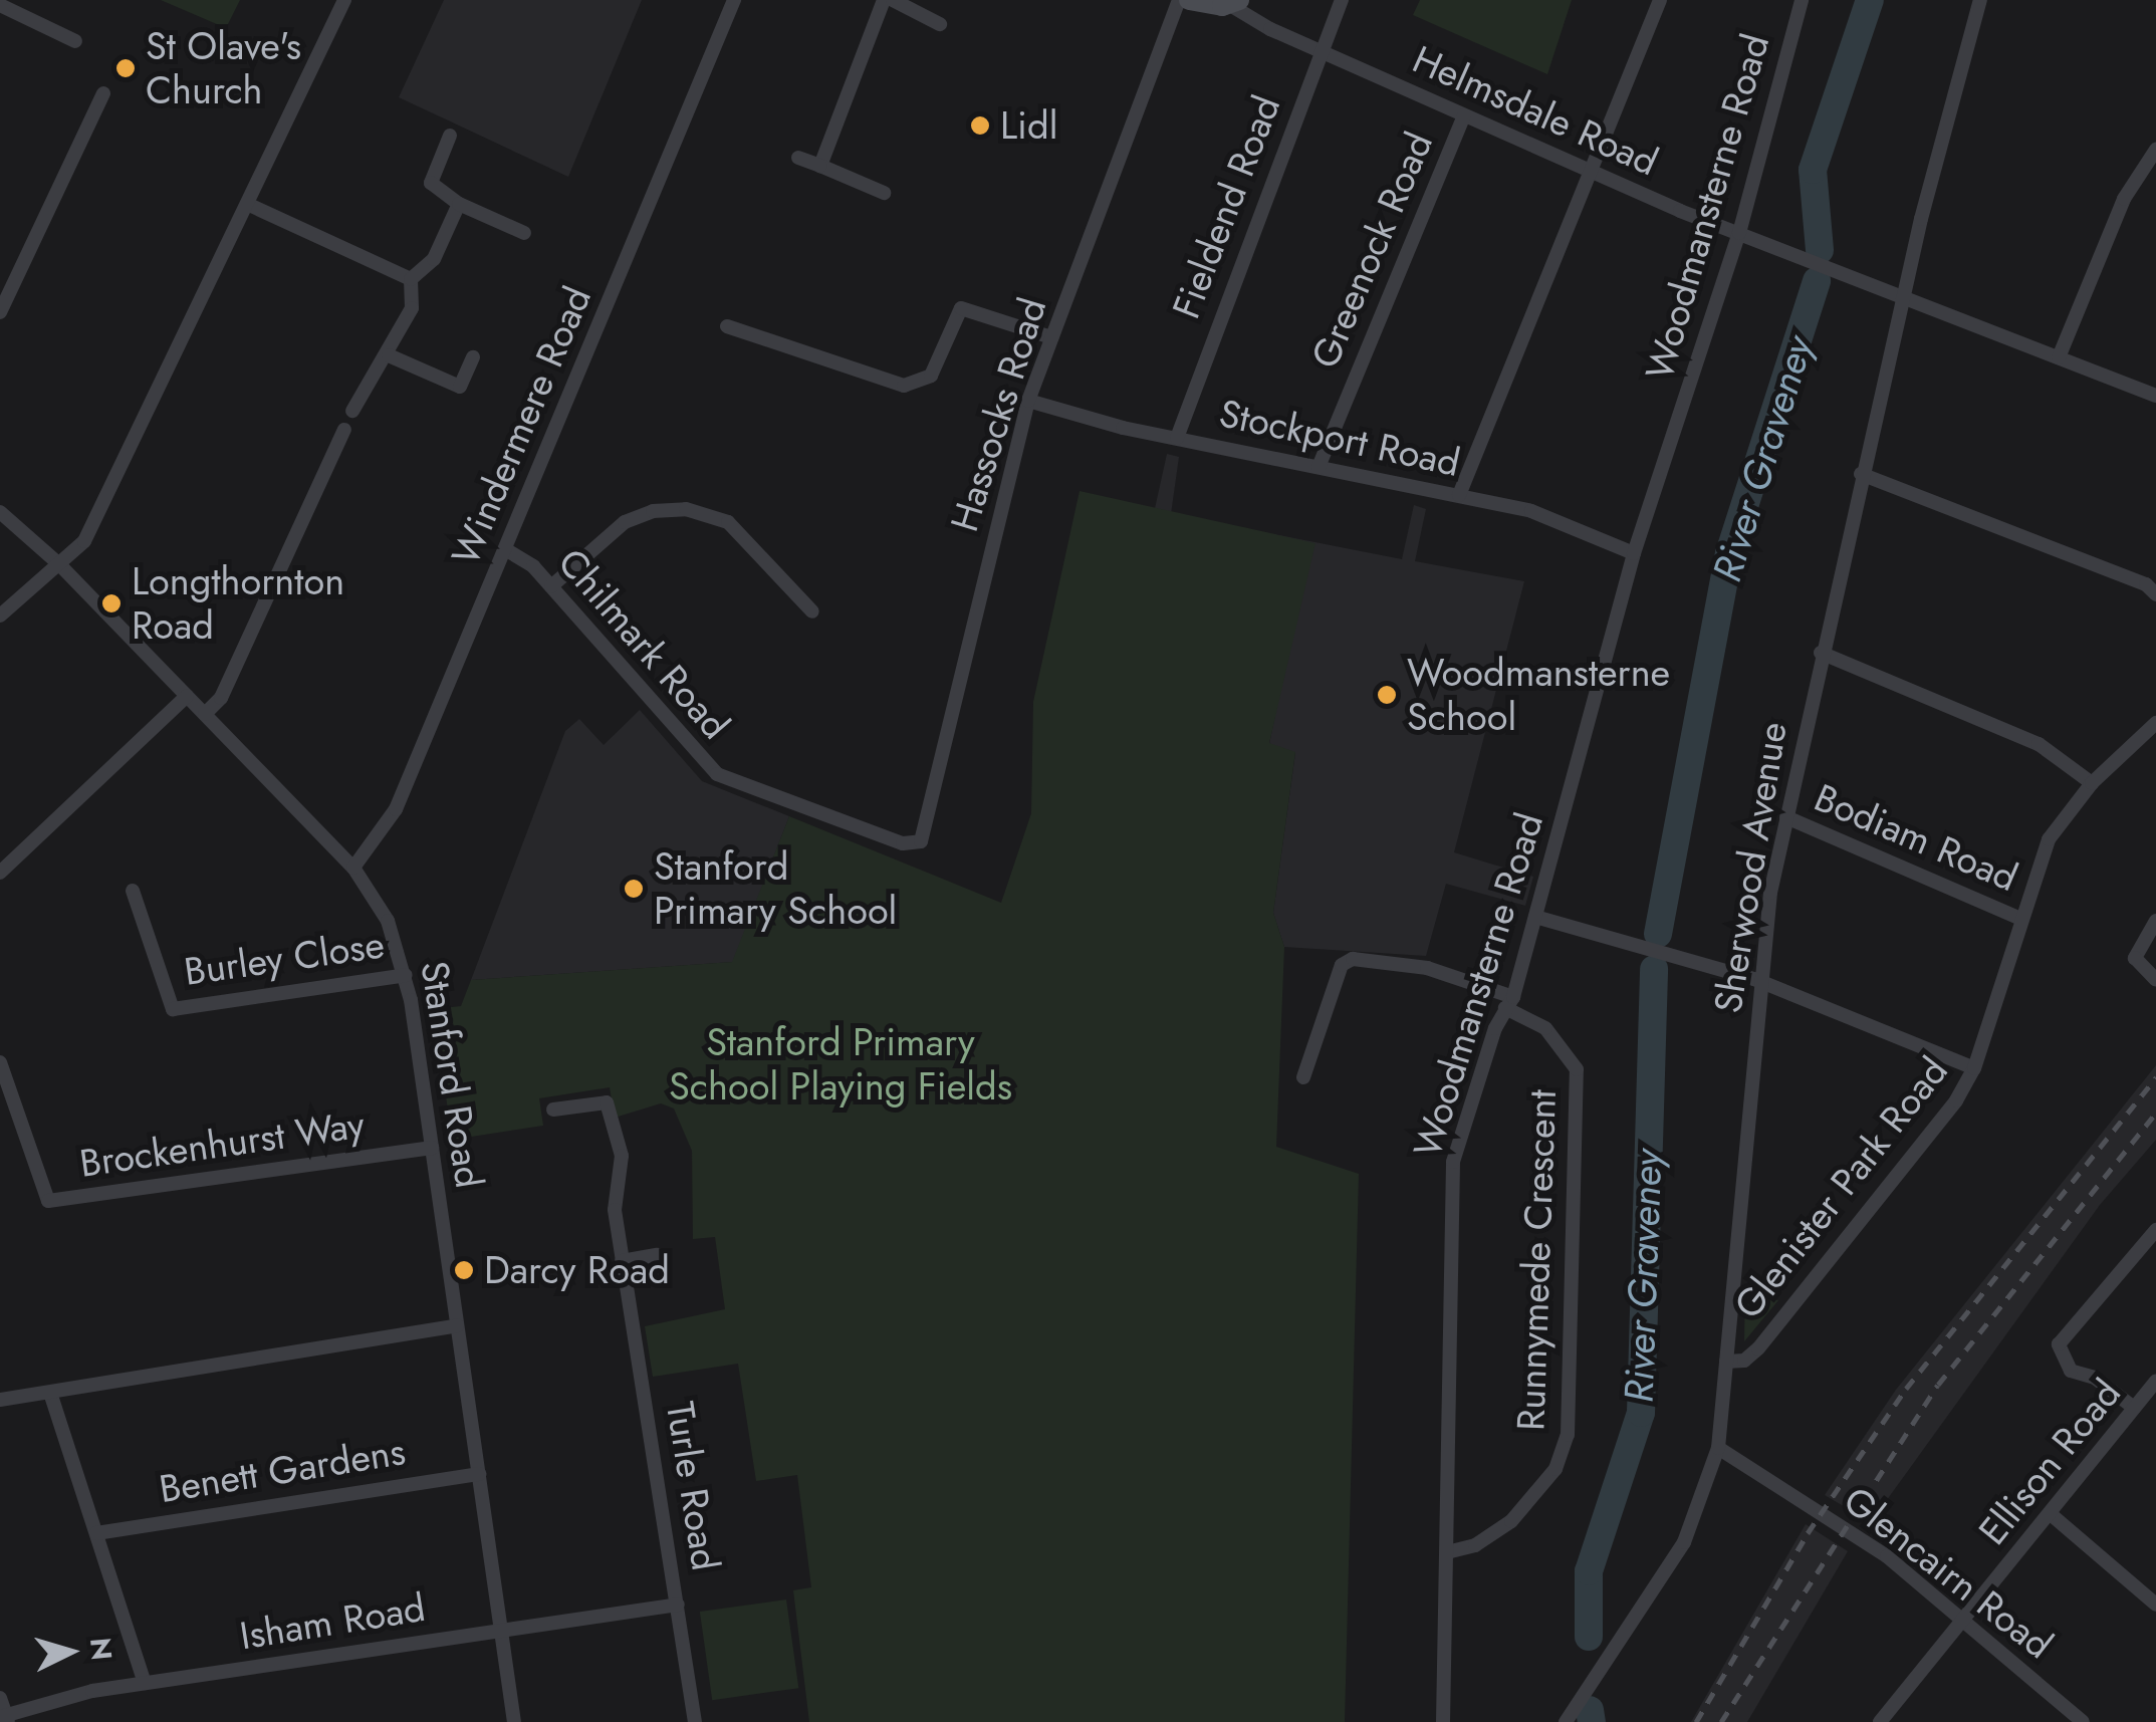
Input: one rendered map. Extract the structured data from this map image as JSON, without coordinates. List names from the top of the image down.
{
  "streets": {
    "street": [
      "Helmsdale Road",
      "Fieldend Road",
      "Woodmansterne Road",
      "Greenock Road",
      "Hassocks Road",
      "Windermere Road",
      "Stockport Road",
      "Chilmark Road",
      "Bodiam Road",
      "Sherwood Avenue",
      "Burley Close",
      "Stanford Road",
      "Brockenhurst Way",
      "Glenister Park Road",
      "Runnymede Crescent",
      "Ellison Road",
      "Benett Gardens",
      "Turle Road",
      "Glencairn Road",
      "Isham Road"
    ]
  },
  "crossings": [
    ["Helmsdale Road", "Fieldend Road"],
    ["Helmsdale Road", "Woodmansterne Road"],
    ["Helmsdale Road", "Greenock Road"],
    ["Helmsdale Road", "Sherwood Avenue"],
    ["Fieldend Road", "Stockport Road"],
    ["Woodmansterne Road", "Stockport Road"],
    ["Woodmansterne Road", "Runnymede Crescent"],
    ["Greenock Road", "Stockport Road"],
    ["Hassocks Road", "Stockport Road"],
    ["Hassocks Road", "Chilmark Road"],
    ["Windermere Road", "Chilmark Road"],
    ["Windermere Road", "Stanford Road"],
    ["Bodiam Road", "Sherwood Avenue"],
    ["Bodiam Road", "Glenister Park Road"],
    ["Sherwood Avenue", "Glenister Park Road"],
    ["Sherwood Avenue", "Glencairn Road"],
    ["Burley Close", "Stanford Road"],
    ["Stanford Road", "Brockenhurst Way"],
    ["Stanford Road", "Benett Gardens"],
    ["Stanford Road", "Isham Road"],
    ["Ellison Road", "Glencairn Road"],
    ["Turle Road", "Isham Road"]
  ],
  "water": ["River Graveney"],
  "parks": ["Stanford Primary School Playing Fields"],
  "places": [
    "St Olave's Church",
    "Lidl",
    "Longthornton Road",
    "Woodmansterne School",
    "Stanford Primary School",
    "Darcy Road"
  ],
  "north": "right"
}
